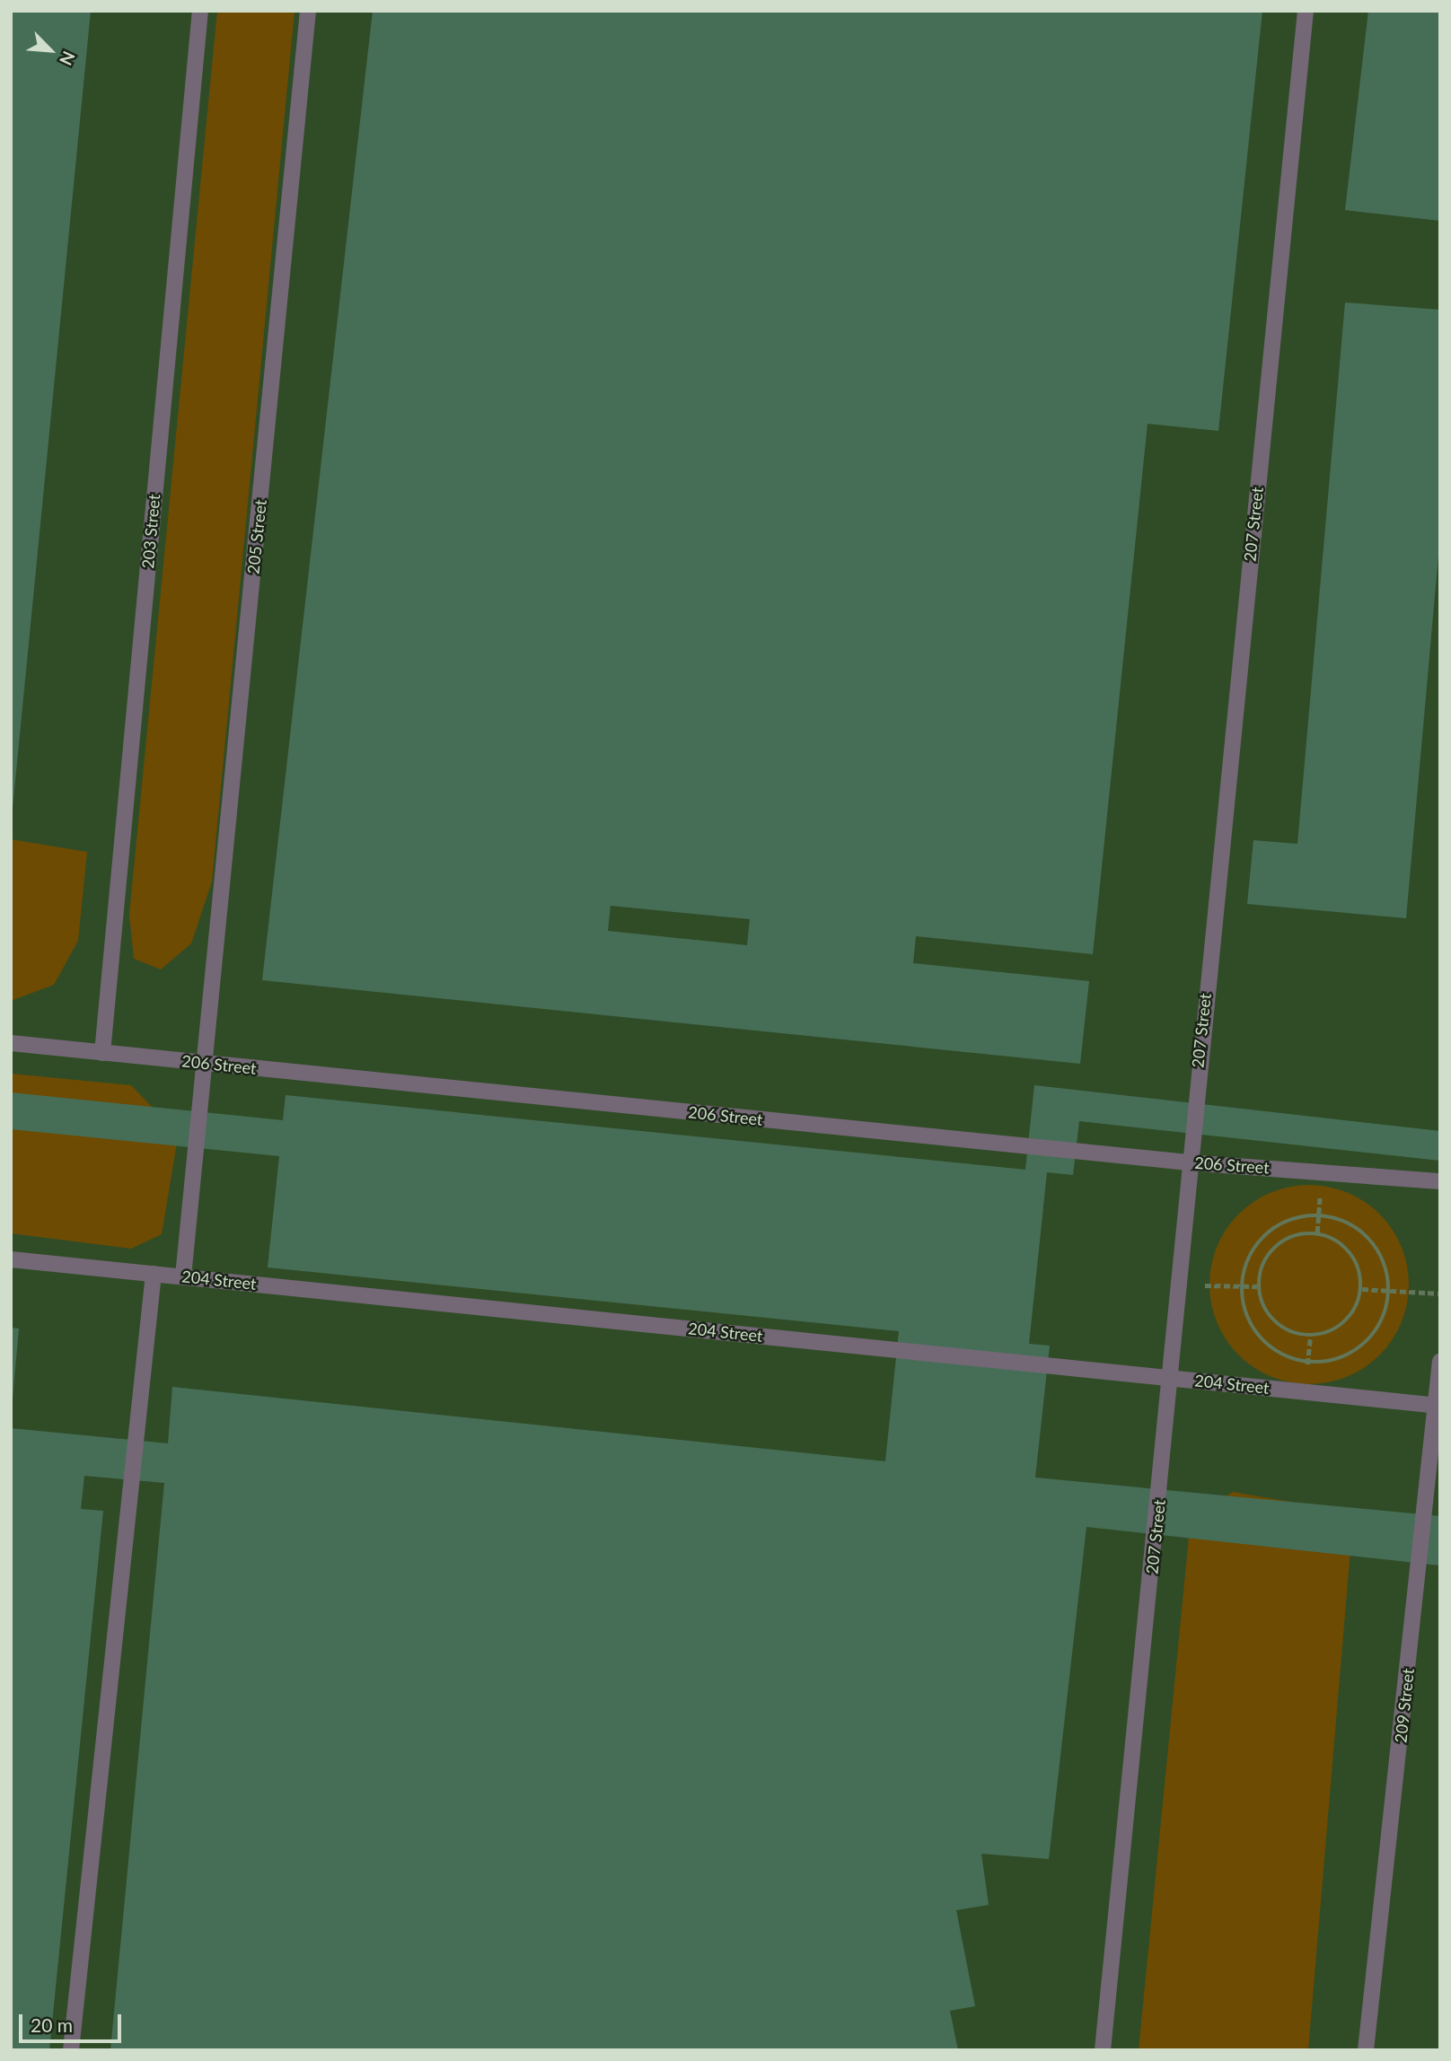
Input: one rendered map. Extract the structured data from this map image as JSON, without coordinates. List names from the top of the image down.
{
  "streets": {
    "street": [
      "207 Street",
      "203 Street",
      "205 Street",
      "206 Street",
      "204 Street",
      "209 Street"
    ]
  },
  "crossings": [
    ["207 Street", "206 Street"],
    ["207 Street", "204 Street"],
    ["203 Street", "206 Street"],
    ["205 Street", "206 Street"],
    ["205 Street", "204 Street"],
    ["204 Street", "209 Street"]
  ],
  "scale_bar": "20 m",
  "north": "bottom right"
}
